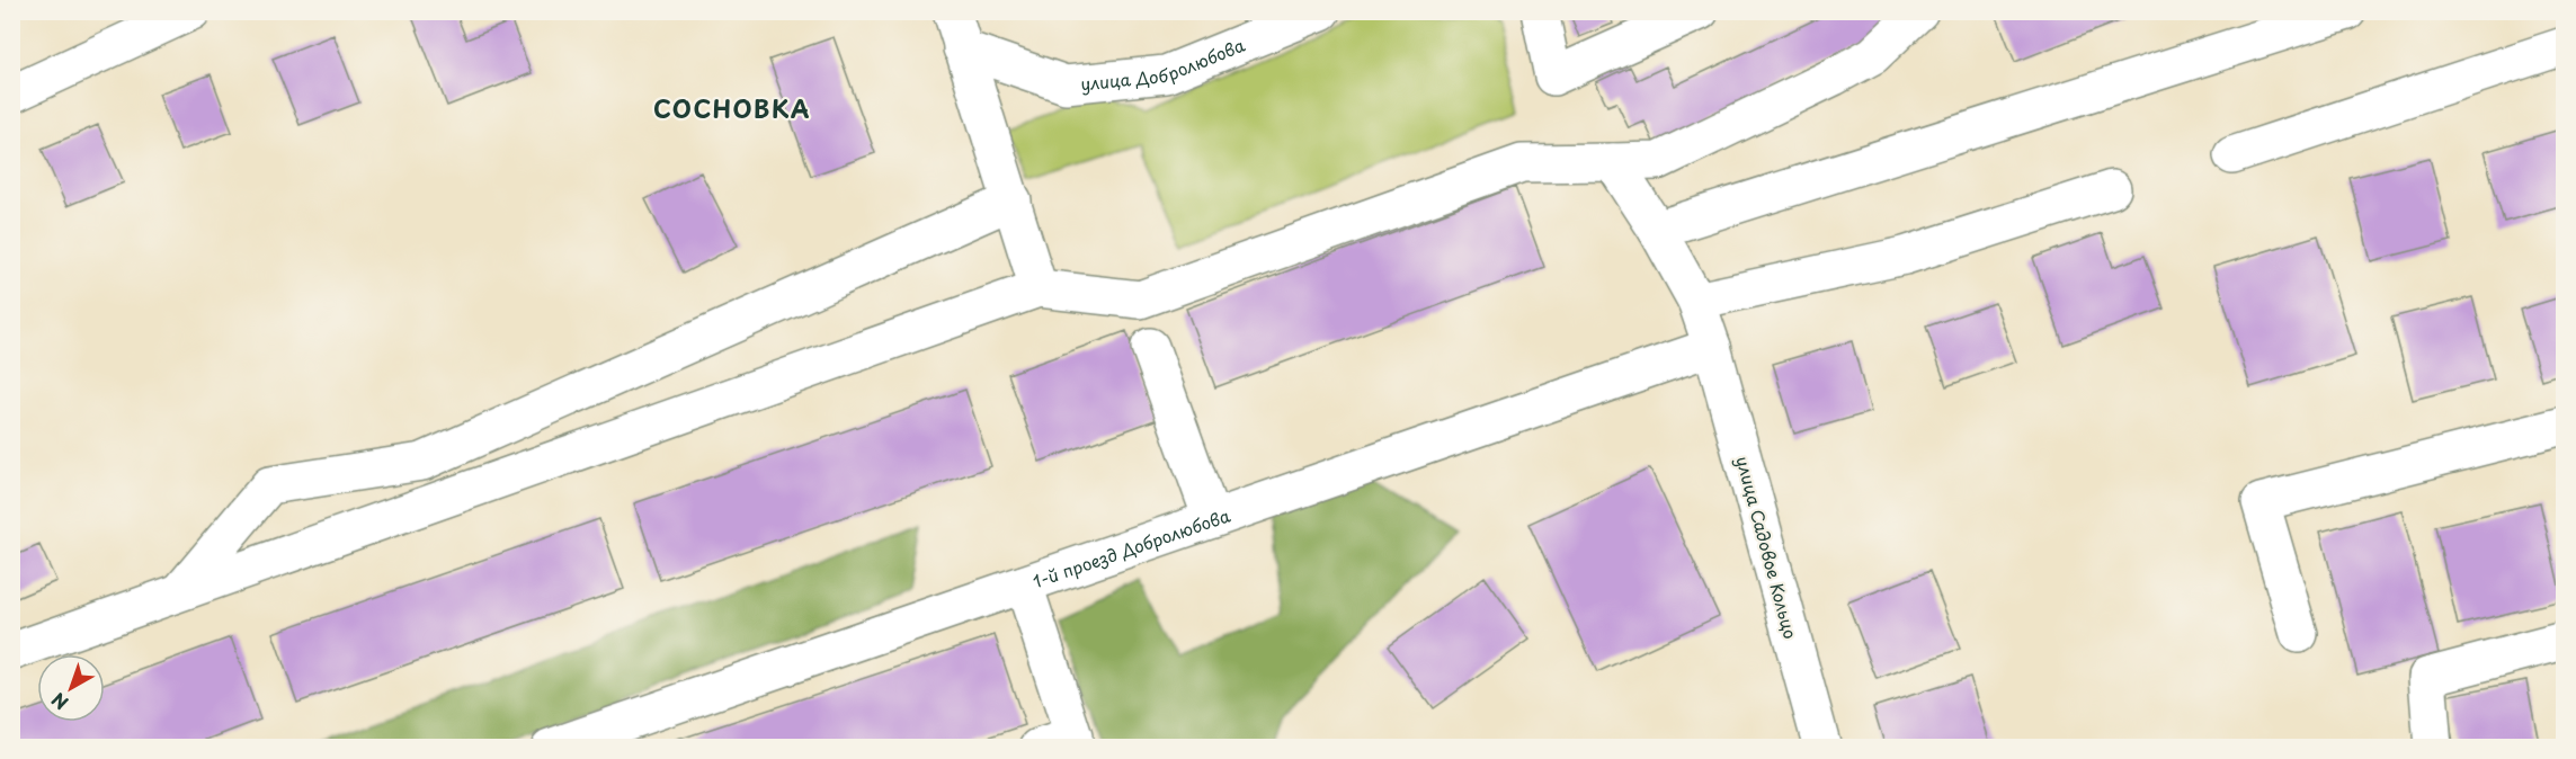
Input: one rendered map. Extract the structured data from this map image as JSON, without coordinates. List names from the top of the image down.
{
  "streets": {
    "street": ["улица Добролюбова", "1-й проезд Добролюбова", "улица Садовое Кольцо"]
  },
  "crossings": [
    ["1-й проезд Добролюбова", "улица Садовое Кольцо"]
  ],
  "districts": ["СОСНОВКА"],
  "north": "bottom left"
}
